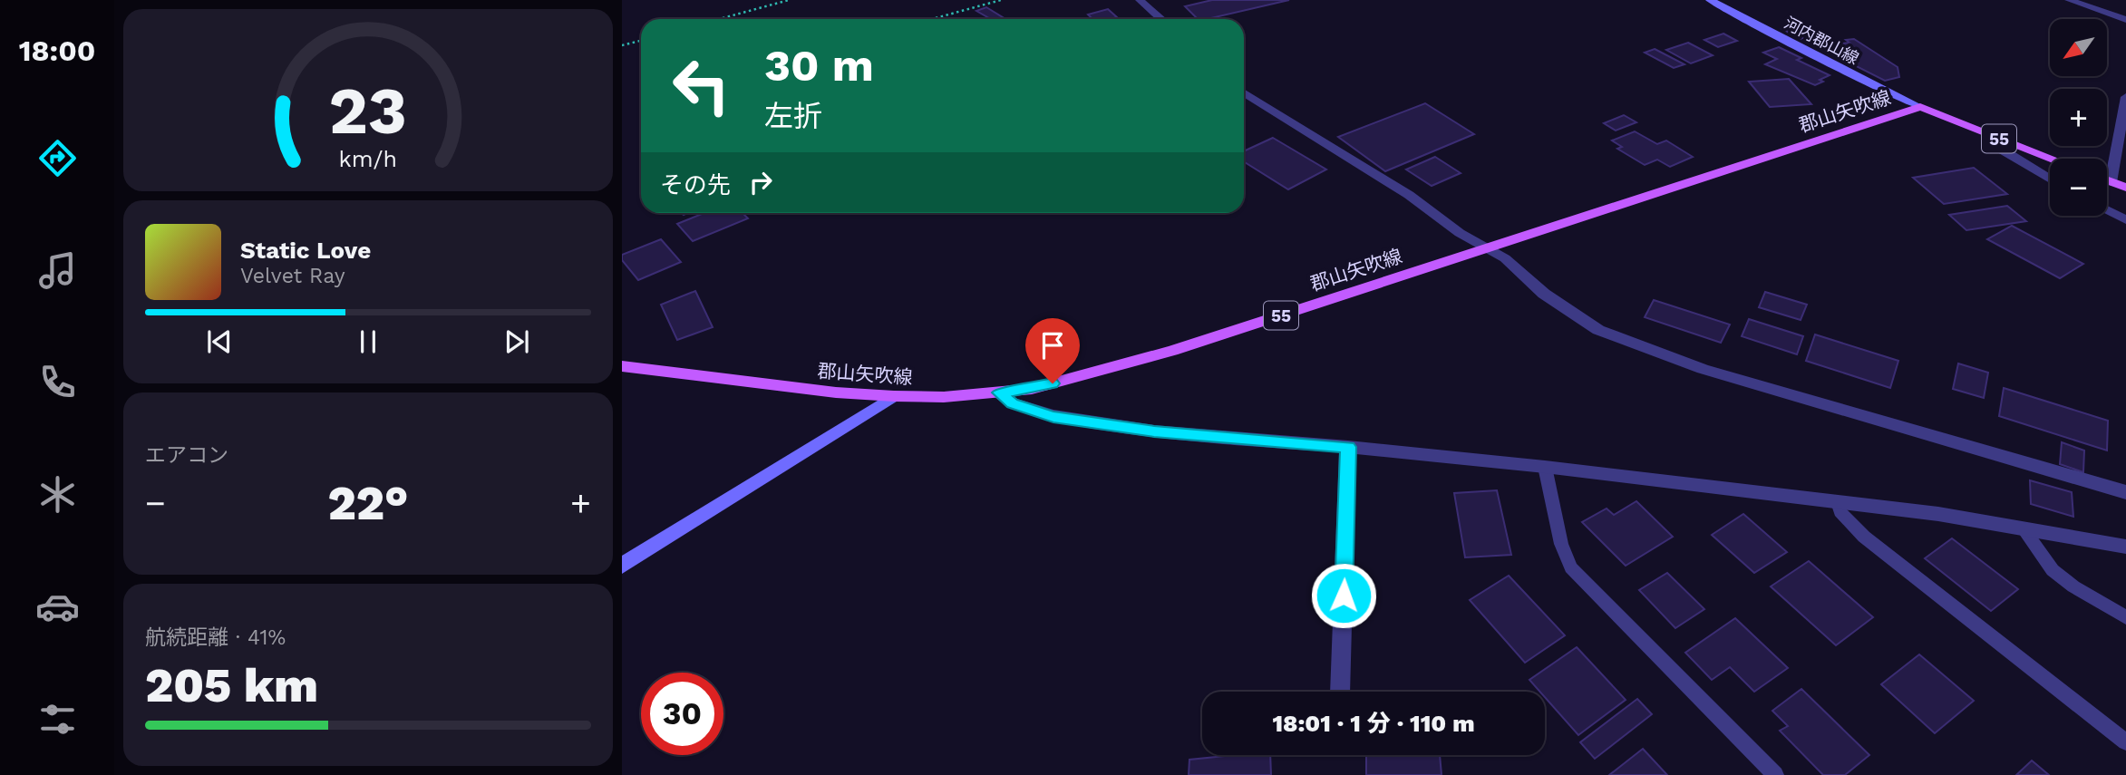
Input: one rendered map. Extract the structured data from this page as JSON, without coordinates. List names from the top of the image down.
{
  "streets": {
    "main road": ["河内郡山線", "郡山矢吹線", "55"]
  },
  "crossings": [
    ["河内郡山線", "郡山矢吹線"]
  ],
  "north": "bottom left",
  "page": {
    "tabs": "18:00",
    "map_buttons": ["+", "−"],
    "turn": ["30 m", "左折"],
    "then": "その先",
    "song": ["Static Love", "Velvet Ray"],
    "tile": [
      "エアコン",
      ["航続距離 · 41%", "205 km"]
    ],
    "heat": ["−", "22°", "+"],
    "limit": "30",
    "trip": "18:01 · 1 分 · 110 m",
    "gauge": ["23", "km/h"]
  }
}
